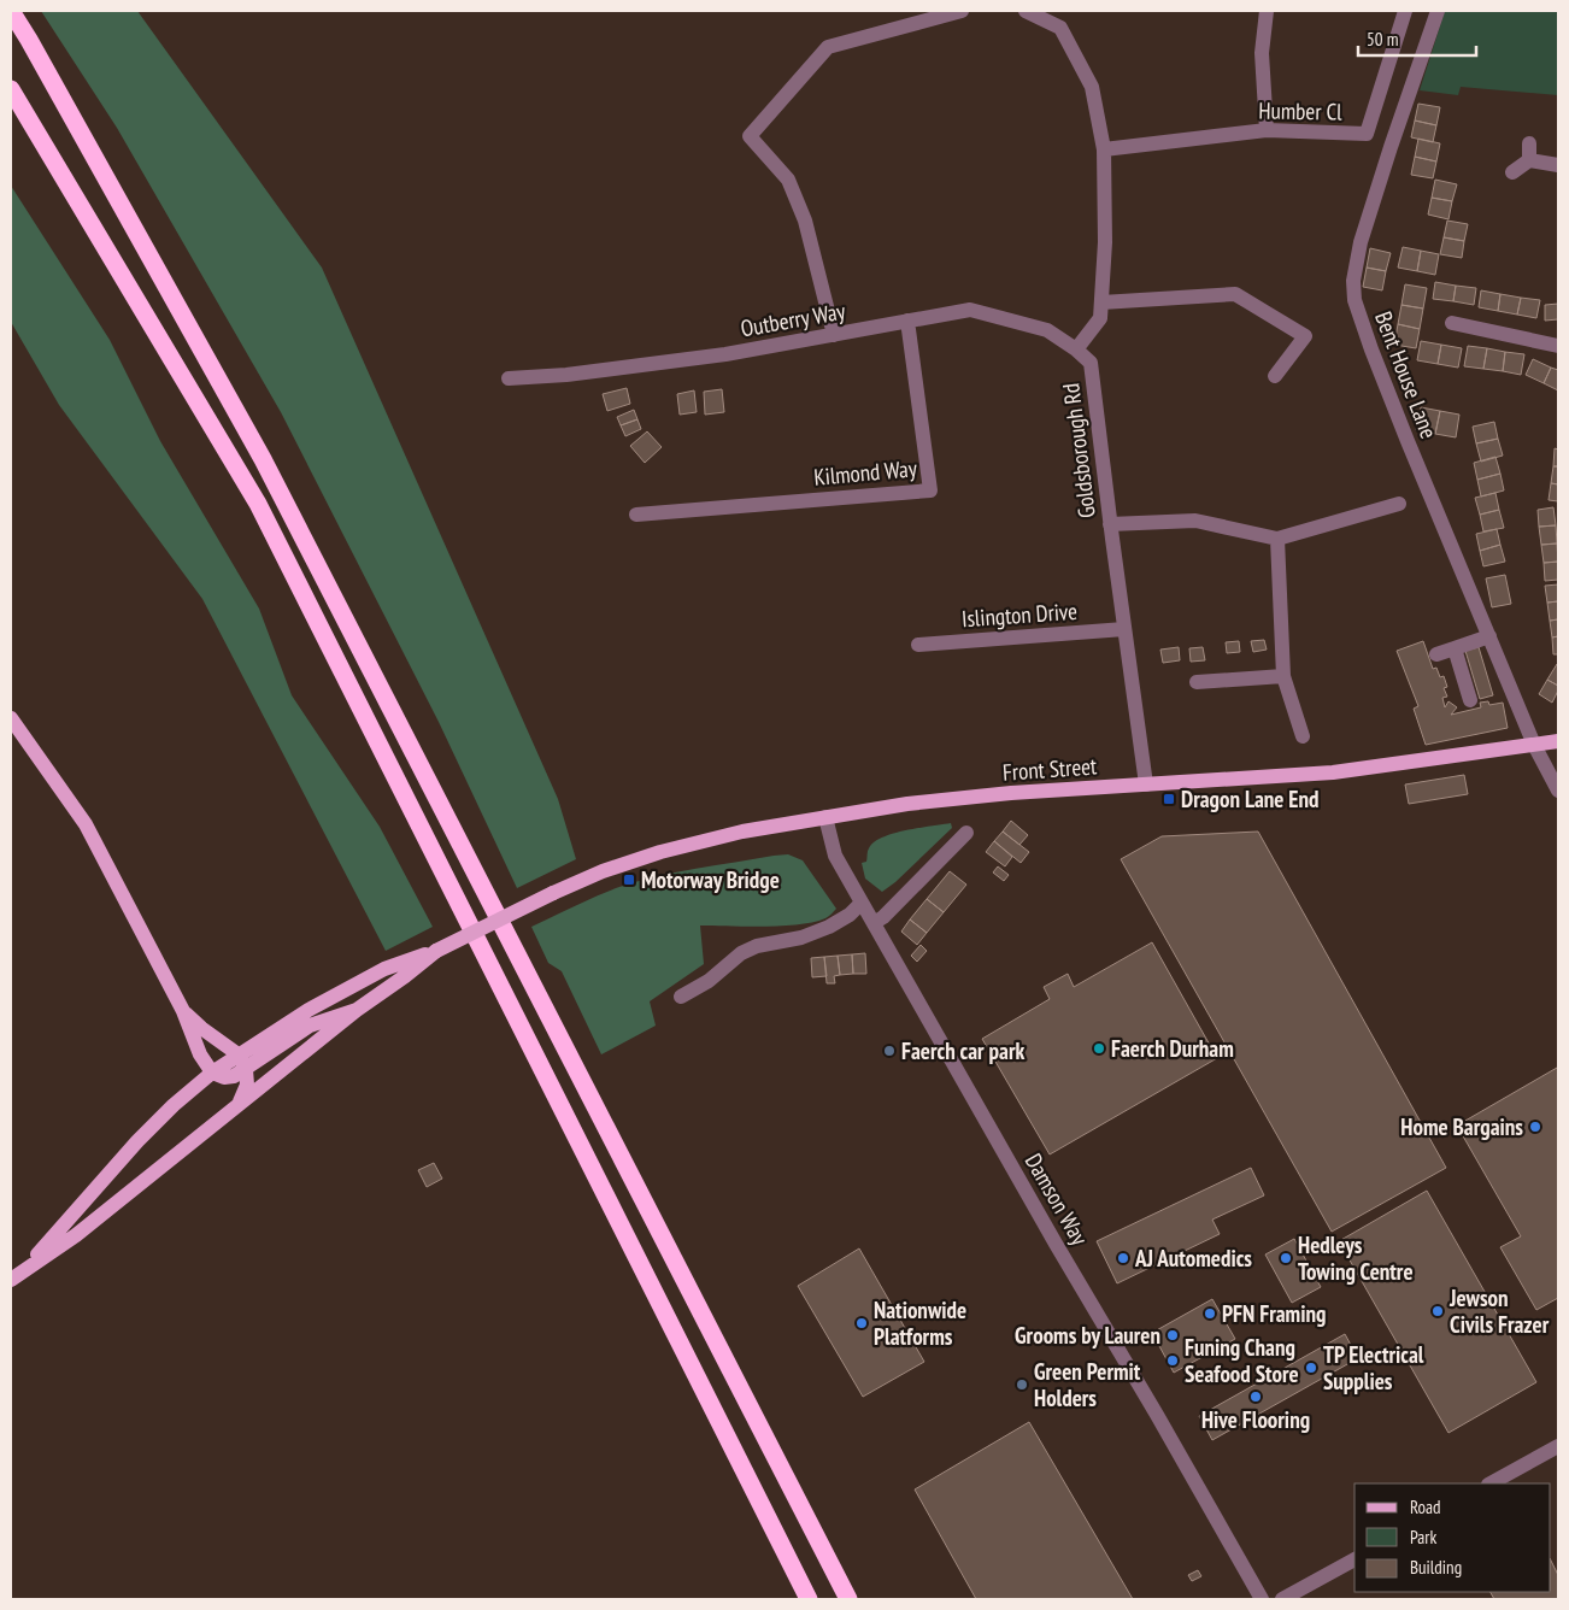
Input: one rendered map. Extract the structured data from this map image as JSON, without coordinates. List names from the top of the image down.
{
  "streets": {
    "main road": ["Front Street"],
    "street": [
      "Humber Cl",
      "Outberry Way",
      "Bent House Lane",
      "Goldsborough Rd",
      "Kilmond Way",
      "Islington Drive",
      "Damson Way"
    ]
  },
  "crossings": [
    ["Humber Cl", "Goldsborough Rd"],
    ["Outberry Way", "Goldsborough Rd"],
    ["Outberry Way", "Kilmond Way"],
    ["Bent House Lane", "Front Street"],
    ["Goldsborough Rd", "Islington Drive"],
    ["Goldsborough Rd", "Front Street"],
    ["Front Street", "Damson Way"]
  ],
  "places": {
    "transit": ["Dragon Lane End", "Motorway Bridge"],
    "other": [
      "Faerch Durham",
      "Faerch car park",
      "Home Bargains",
      "AJ Automedics",
      "Hedleys Towing Centre",
      "Jewson Civils Frazer",
      "PFN Framing",
      "Nationwide Platforms",
      "Grooms by Lauren",
      "Funing Chang Seafood Store",
      "TP Electrical Supplies",
      "Green Permit Holders",
      "Hive Flooring"
    ]
  },
  "legend": ["Road", "Park", "Building"],
  "scale_bar": "50 m"
}
